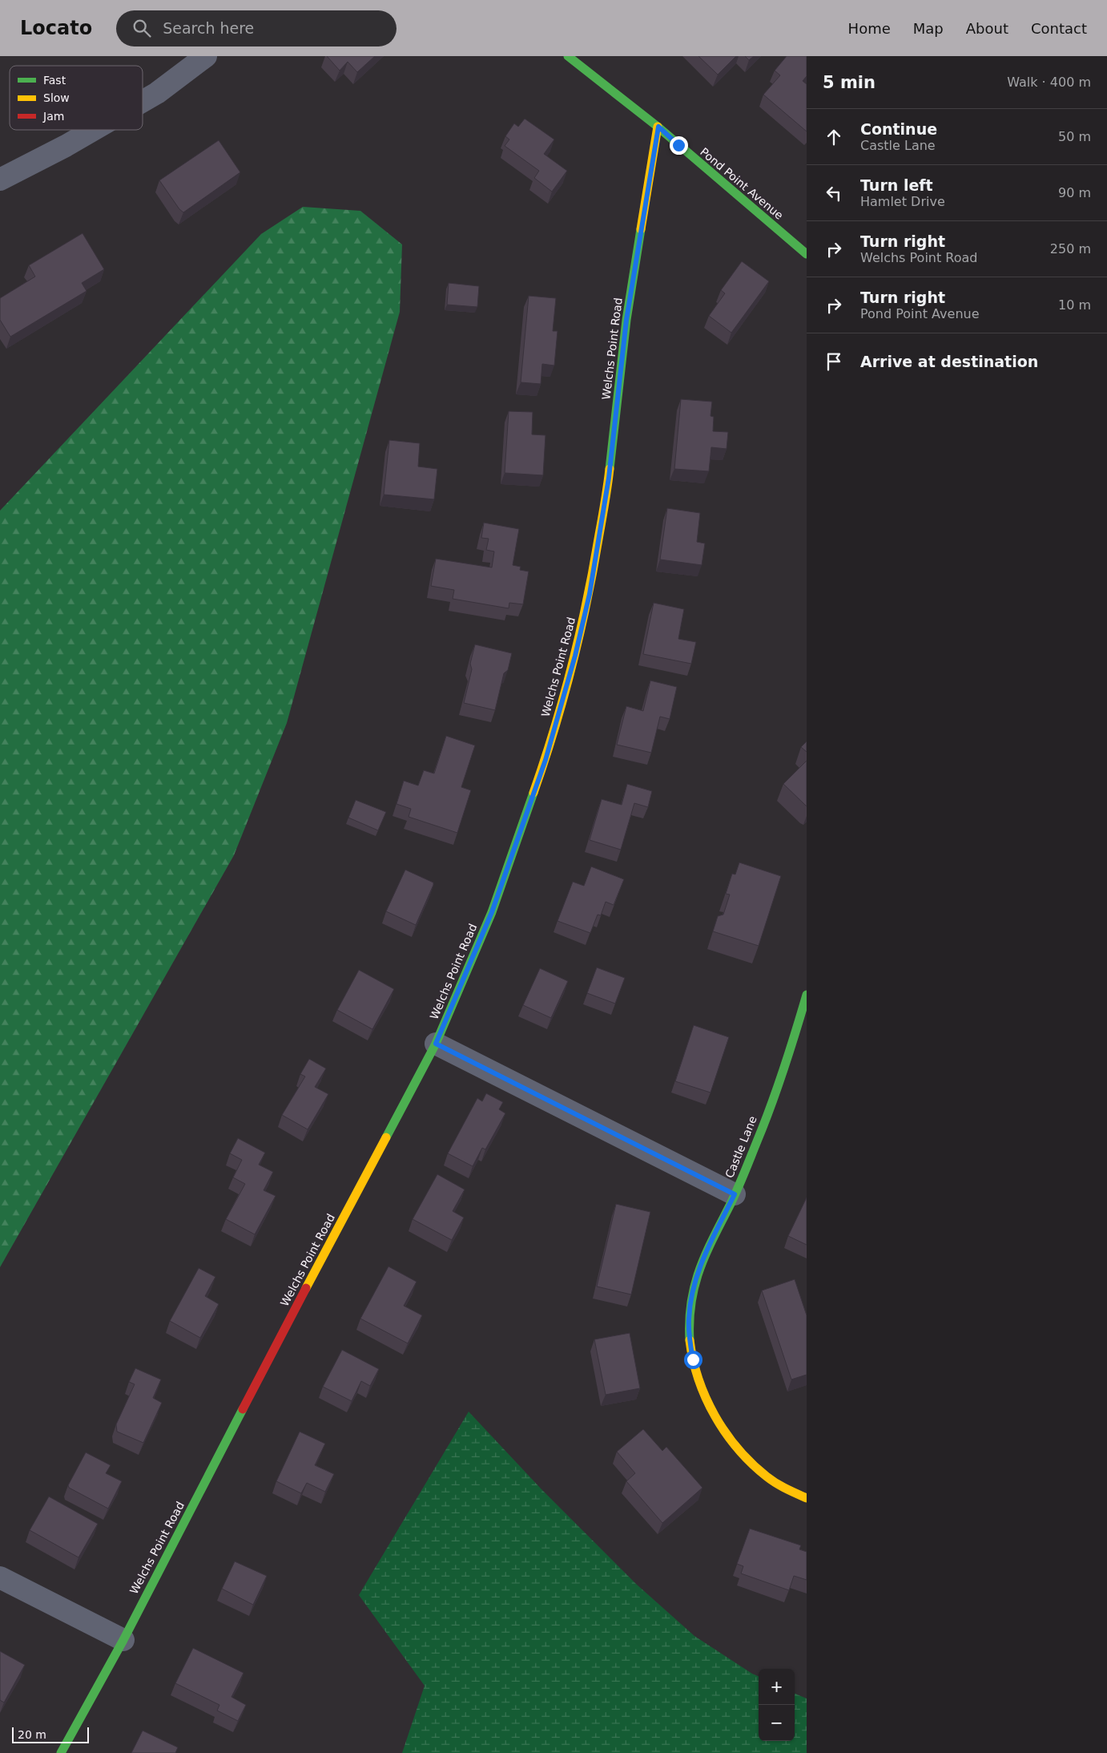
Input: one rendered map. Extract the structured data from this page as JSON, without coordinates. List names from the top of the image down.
{
  "streets": {
    "street": ["Pond Point Avenue", "Welchs Point Road", "Castle Lane"]
  },
  "crossings": [
    ["Pond Point Avenue", "Welchs Point Road"]
  ],
  "legend": ["Fast", "Slow", "Jam"],
  "scale_bar": "20 m",
  "page": {
    "header": "Locato",
    "search": "Search here",
    "nav": [
      "Home",
      "Map",
      "About",
      "Contact"
    ],
    "heading": ["5 min", "Walk · 400 m"],
    "list": [
      ["Continue", "Castle Lane", "50 m"],
      ["Turn left", "Hamlet Drive", "90 m"],
      ["Turn right", "Welchs Point Road", "250 m"],
      ["Turn right", "Pond Point Avenue", "10 m"],
      "Arrive at destination"
    ],
    "map_buttons": ["+", "−"],
    "scale": "20 m"
  }
}
